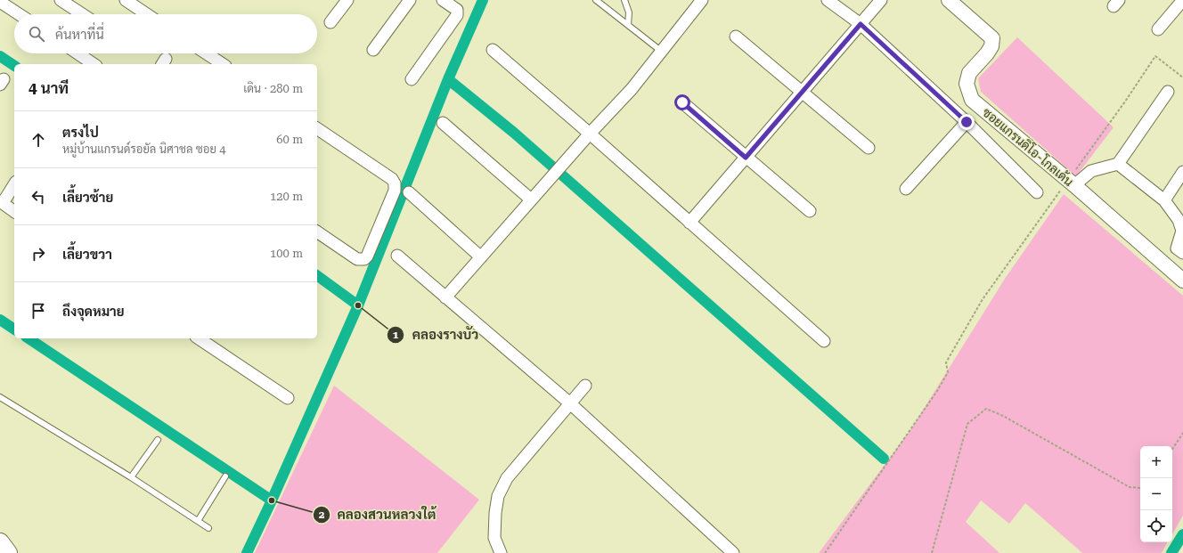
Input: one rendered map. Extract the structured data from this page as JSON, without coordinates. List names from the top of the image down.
{
  "streets": {
    "street": ["ซอยแกรนดิโอ-โกลเด้น"]
  },
  "places": ["คลองรางบัว", "คลองสวนหลวงใต้"],
  "page": {
    "search": "ค้นหาที่นี่",
    "heading": ["4 นาที", "เดิน · 280 m"],
    "list": [
      ["ตรงไป", "หมู่บ้านแกรนด์รอยัล นิศาชล ซอย 4", "60 m"],
      ["เลี้ยวซ้าย", "120 m"],
      ["เลี้ยวขวา", "100 m"],
      "ถึงจุดหมาย"
    ],
    "map_buttons": ["+", "−"]
  }
}
